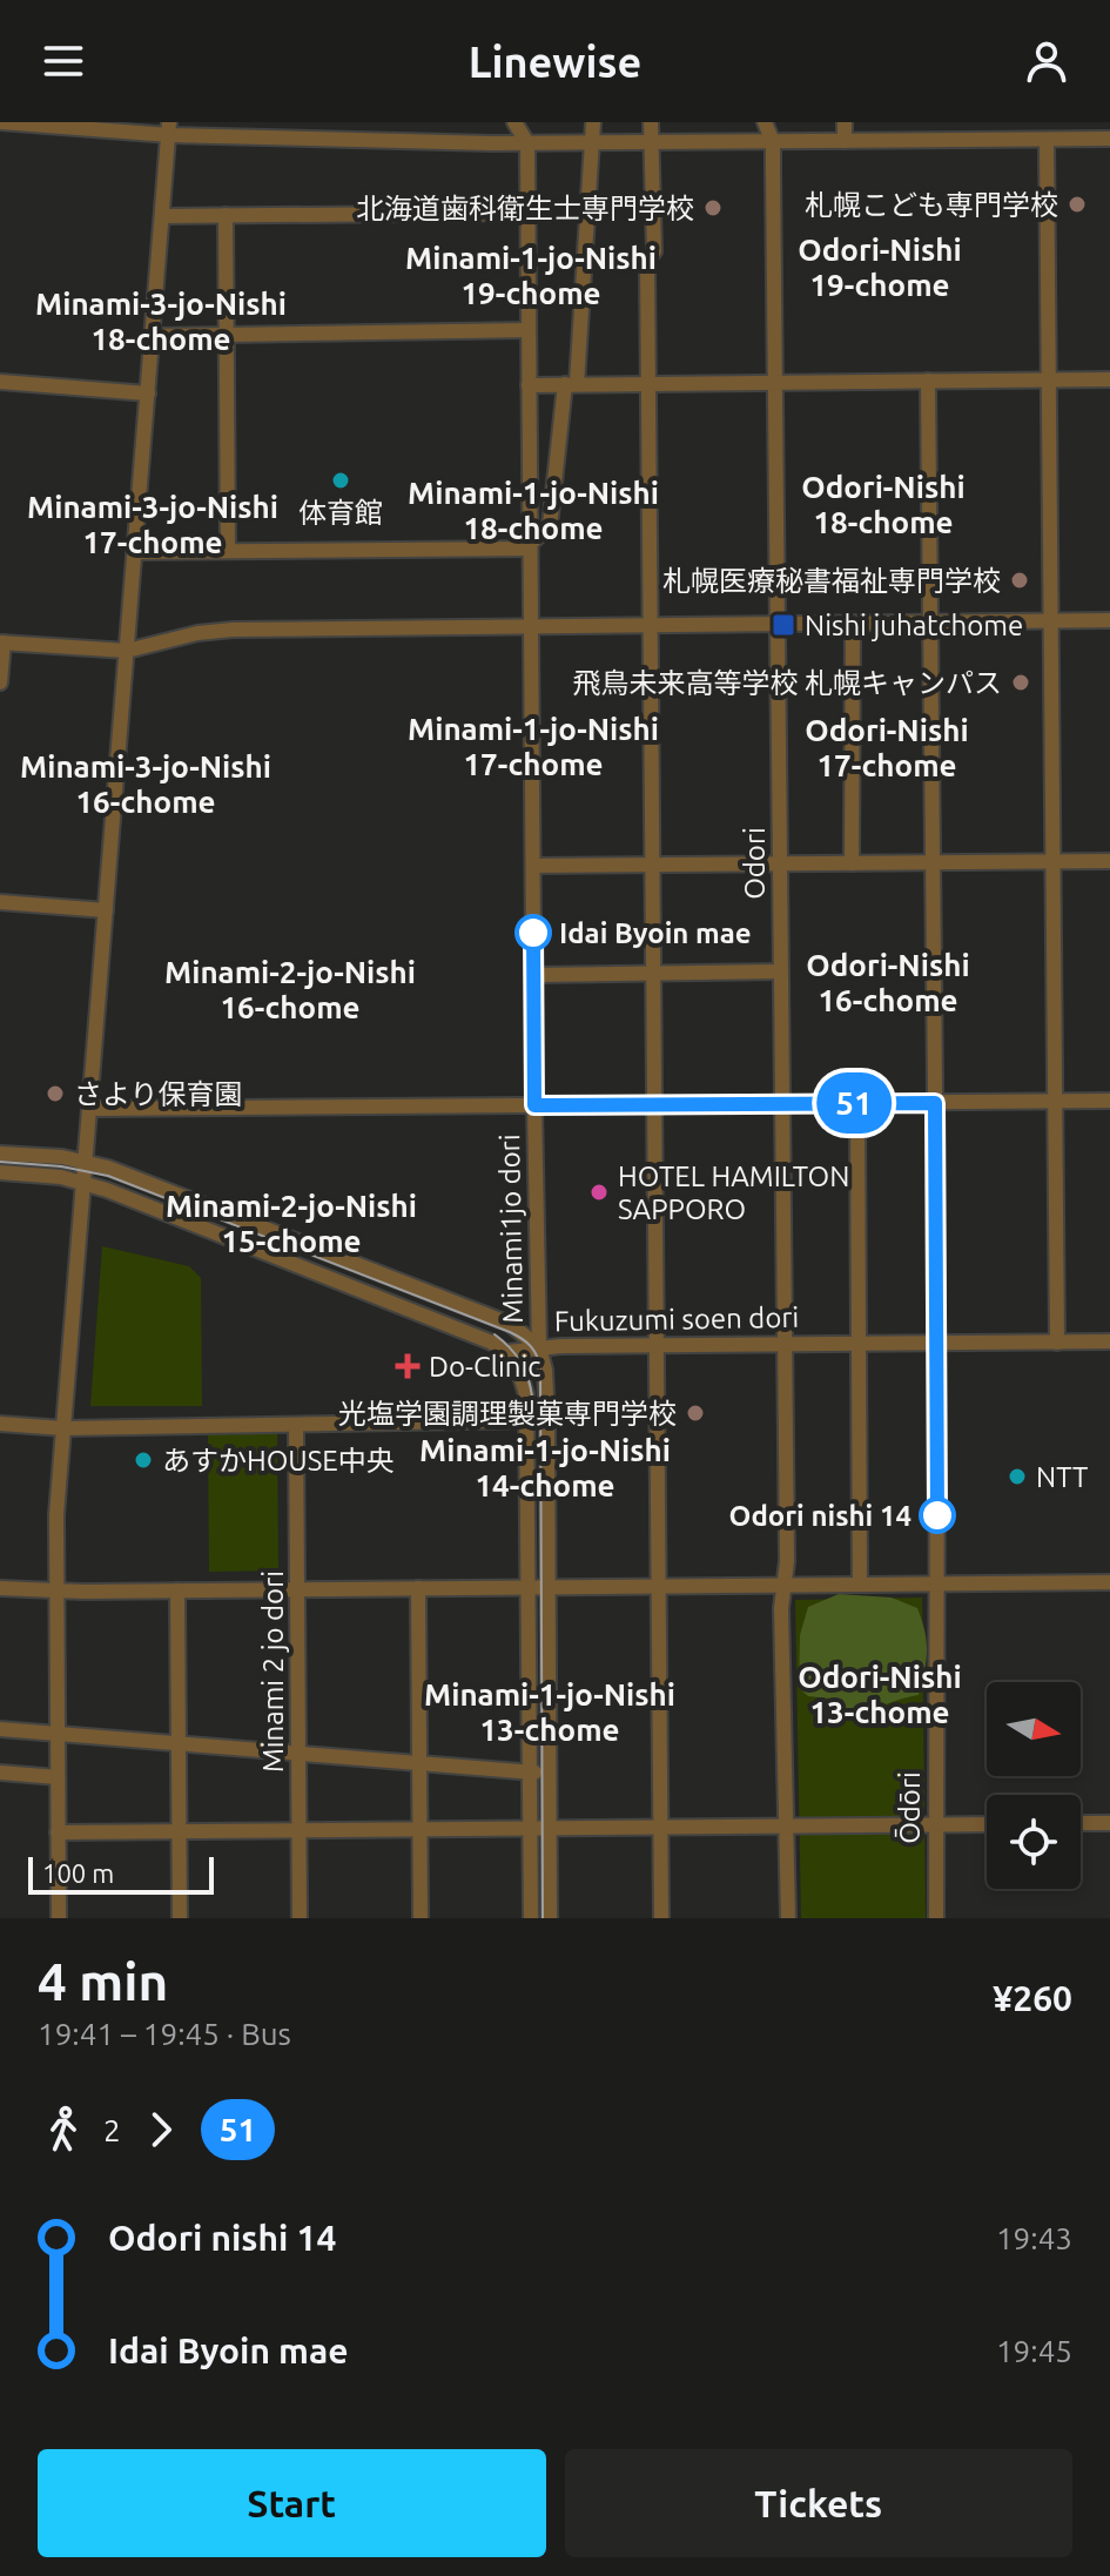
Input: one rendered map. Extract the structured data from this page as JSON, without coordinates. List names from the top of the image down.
{
  "streets": {
    "street": [
      "Odori",
      "Minami1jo dori",
      "Fukuzumi soen dori",
      "Minami 2 jo dori",
      "Ōdōri"
    ]
  },
  "crossings": [
    ["Odori", "Fukuzumi soen dori"],
    ["Minami1jo dori", "Fukuzumi soen dori"],
    ["Fukuzumi soen dori", "Ōdōri"]
  ],
  "districts": [
    "Odori-Nishi 19-chome",
    "Minami-1-jo-Nishi 19-chome",
    "Minami-3-jo-Nishi 18-chome",
    "Odori-Nishi 18-chome",
    "Minami-1-jo-Nishi 18-chome",
    "Minami-3-jo-Nishi 17-chome",
    "Minami-1-jo-Nishi 17-chome",
    "Odori-Nishi 17-chome",
    "Minami-3-jo-Nishi 16-chome",
    "Odori-Nishi 16-chome",
    "Minami-2-jo-Nishi 16-chome",
    "Minami-2-jo-Nishi 15-chome",
    "Minami-1-jo-Nishi 14-chome",
    "Odori-Nishi 13-chome",
    "Minami-1-jo-Nishi 13-chome"
  ],
  "places": {
    "other": [
      "札幌こども専門学校",
      "北海道歯科衛生士専門学校",
      "体育館",
      "札幌医療秘書福祉専門学校",
      "飛鳥未来高等学校 札幌キャンパス",
      "Idai Byoin mae",
      "さより保育園",
      "HOTEL HAMILTON SAPPORO",
      "光塩学園調理製菓専門学校",
      "あすかHOUSE中央",
      "NTT",
      "Odori nishi 14"
    ],
    "transit": ["Nishi juhatchome"],
    "health": ["Do-Clinic"]
  },
  "lines": ["bus line 51"],
  "scale_bar": "100 m",
  "north": "right",
  "page": {
    "header": "Linewise",
    "on_map": "51",
    "scale": "100 m",
    "heading": ["4 min", "19:41 – 19:45 · Bus", "¥260"],
    "legs": ["2", "51"],
    "list": [
      {
        "name": "Odori nishi 14",
        "value": "19:43"
      },
      {
        "name": "Idai Byoin mae",
        "value": "19:45"
      }
    ],
    "buttons": ["Start", "Tickets"]
  }
}
